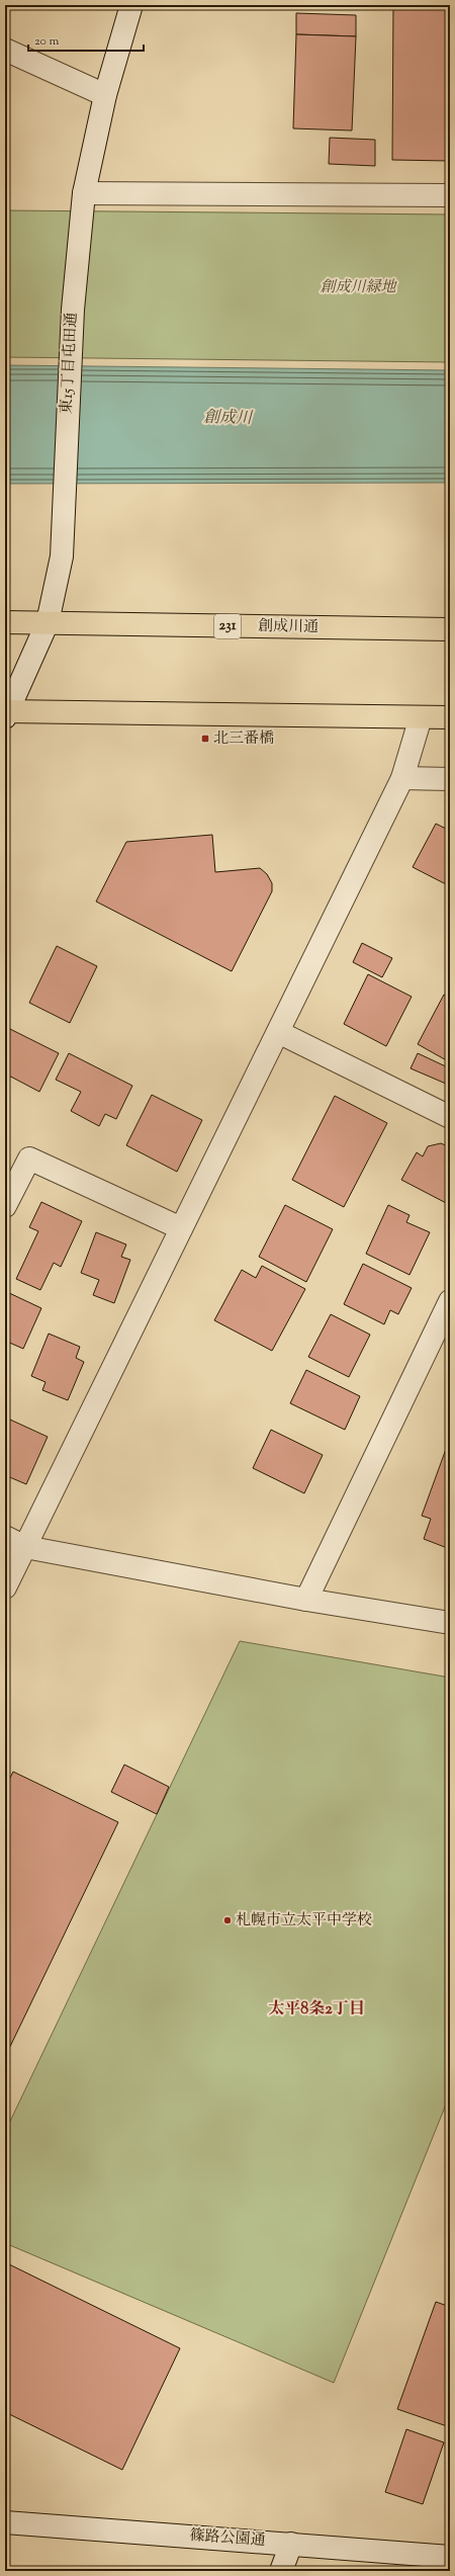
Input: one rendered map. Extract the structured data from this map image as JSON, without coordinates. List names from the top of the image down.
{
  "streets": {
    "highway": ["231", "創成川通"],
    "street": ["東15丁目屯田通", "篠路公園通"]
  },
  "crossings": [
    ["東15丁目屯田通", "創成川通"]
  ],
  "districts": ["太平8条2丁目"],
  "water": ["創成川"],
  "parks": ["創成川緑地"],
  "places": {
    "transit": ["北三番橋"],
    "other": ["札幌市立太平中学校"]
  },
  "scale_bar": "20 m"
}
